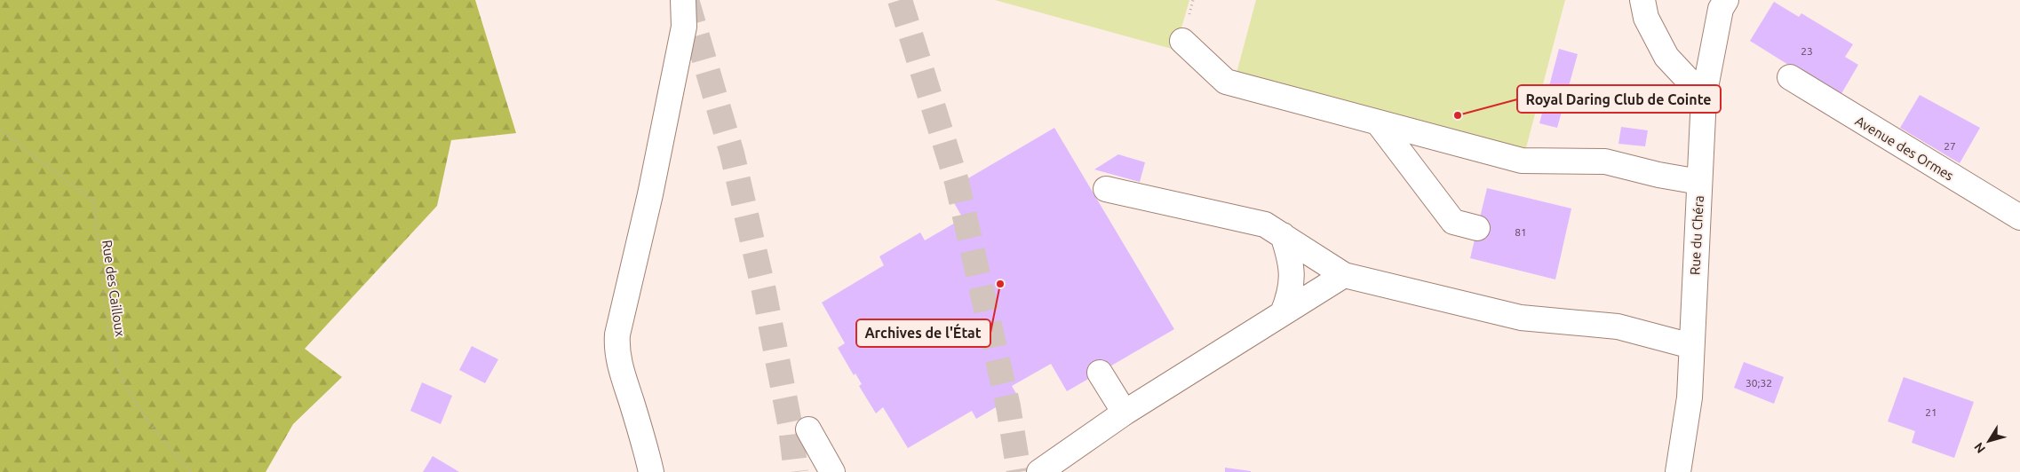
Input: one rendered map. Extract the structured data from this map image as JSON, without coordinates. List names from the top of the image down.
{
  "streets": {
    "street": ["Avenue des Ormes", "Rue du Chéra"],
    "path": ["Rue des Cailloux"]
  },
  "places": ["Royal Daring Club de Cointe", "Archives de l'État"],
  "house_numbers": [
    "23",
    "27",
    "81",
    "30;32",
    "21"
  ],
  "north": "bottom left"
}
